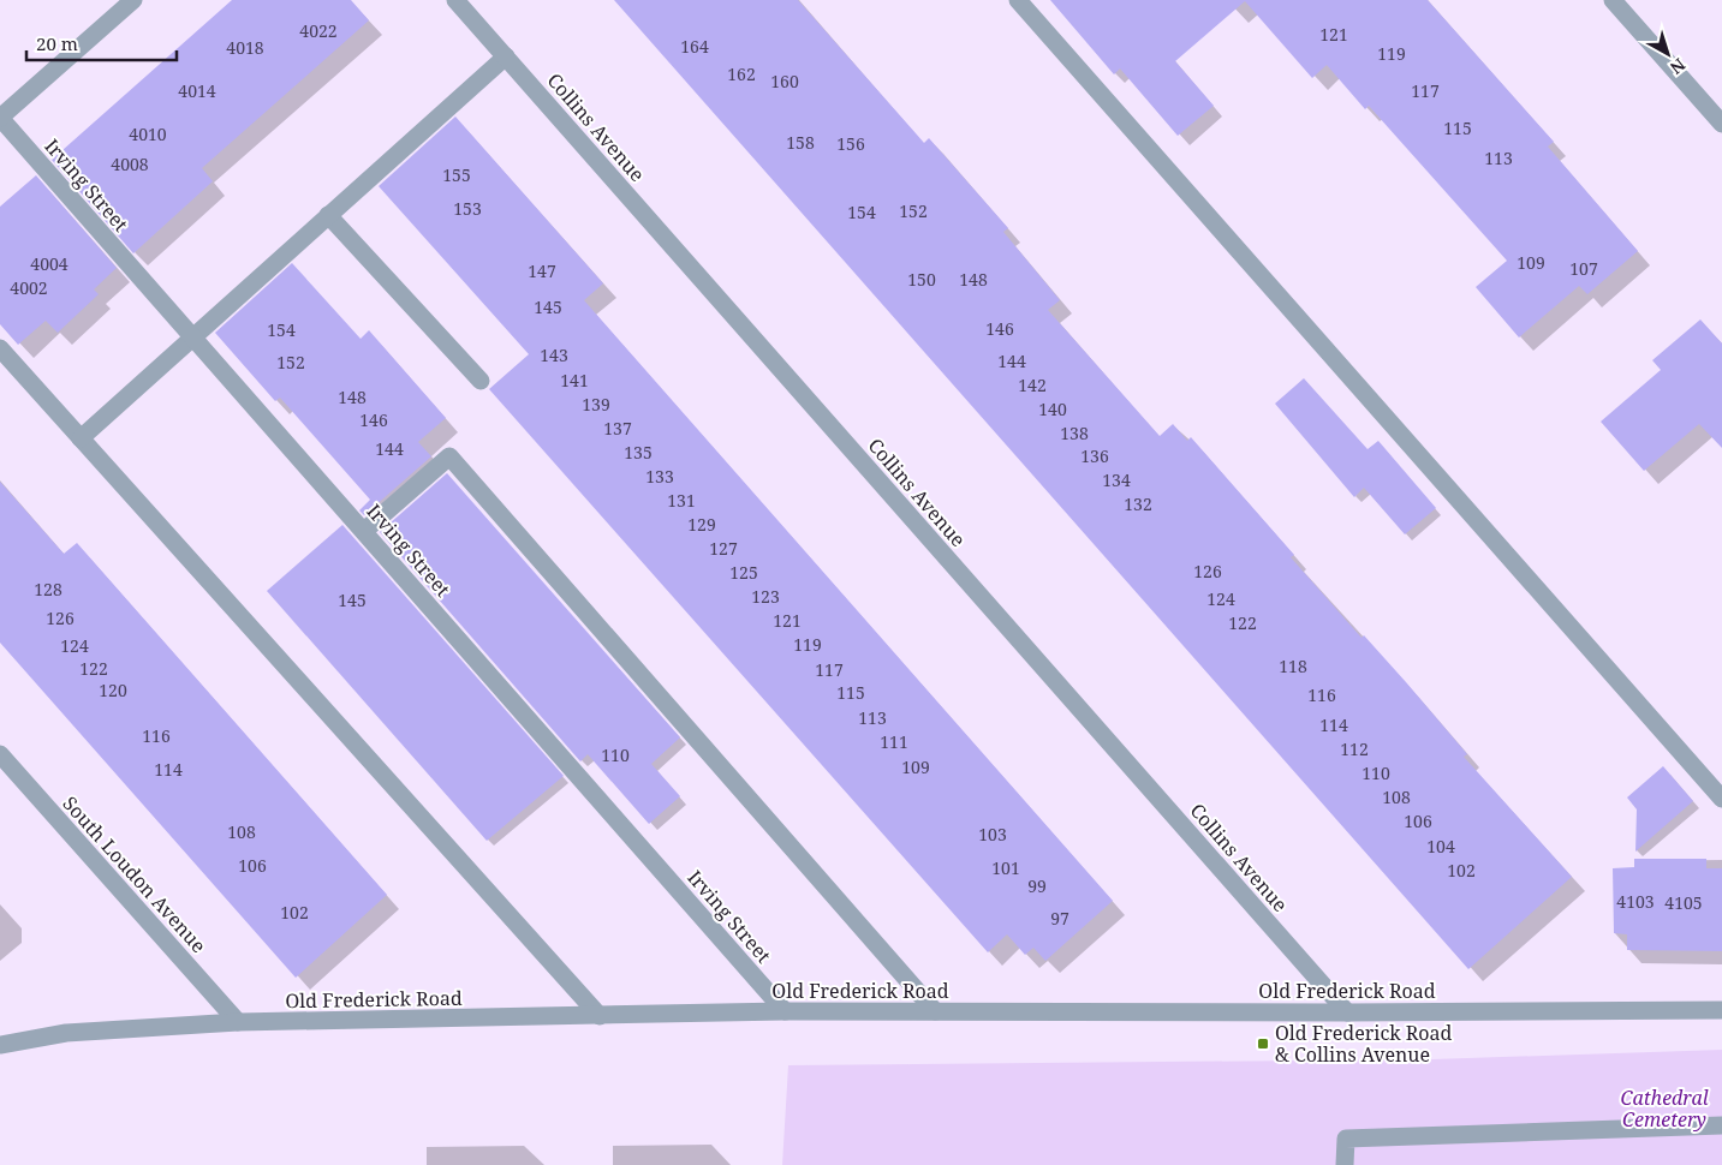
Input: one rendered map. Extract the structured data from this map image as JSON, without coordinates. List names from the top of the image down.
{
  "streets": {
    "street": [
      "Collins Avenue",
      "Irving Street",
      "South Loudon Avenue",
      "Old Frederick Road"
    ]
  },
  "crossings": [
    ["Collins Avenue", "Old Frederick Road"],
    ["Irving Street", "Old Frederick Road"],
    ["South Loudon Avenue", "Old Frederick Road"]
  ],
  "parks": ["Cathedral Cemetery"],
  "places": {
    "transit": ["Old Frederick Road & Collins Avenue"]
  },
  "house_numbers": [
    "4022",
    "121",
    "164",
    "4018",
    "119",
    "162",
    "160",
    "4014",
    "117",
    "115",
    "4010",
    "158",
    "156",
    "113",
    "4008",
    "155",
    "153",
    "152",
    "154",
    "109",
    "4004",
    "107",
    "147",
    "150",
    "148",
    "4002",
    "145",
    "146",
    "154",
    "143",
    "144",
    "152",
    "141",
    "142",
    "148",
    "139",
    "140",
    "146",
    "137",
    "138",
    "144",
    "135",
    "136",
    "133",
    "134",
    "131",
    "132",
    "129",
    "127",
    "126",
    "125",
    "128",
    "123",
    "124",
    "145",
    "126",
    "121",
    "122",
    "119",
    "124",
    "118",
    "122",
    "117",
    "120",
    "115",
    "116",
    "113",
    "114",
    "116",
    "111",
    "112",
    "110",
    "109",
    "114",
    "110",
    "108",
    "106",
    "108",
    "103",
    "104",
    "106",
    "101",
    "102",
    "99",
    "4103",
    "4105",
    "102",
    "97"
  ],
  "scale_bar": "20 m",
  "north": "bottom right"
}
